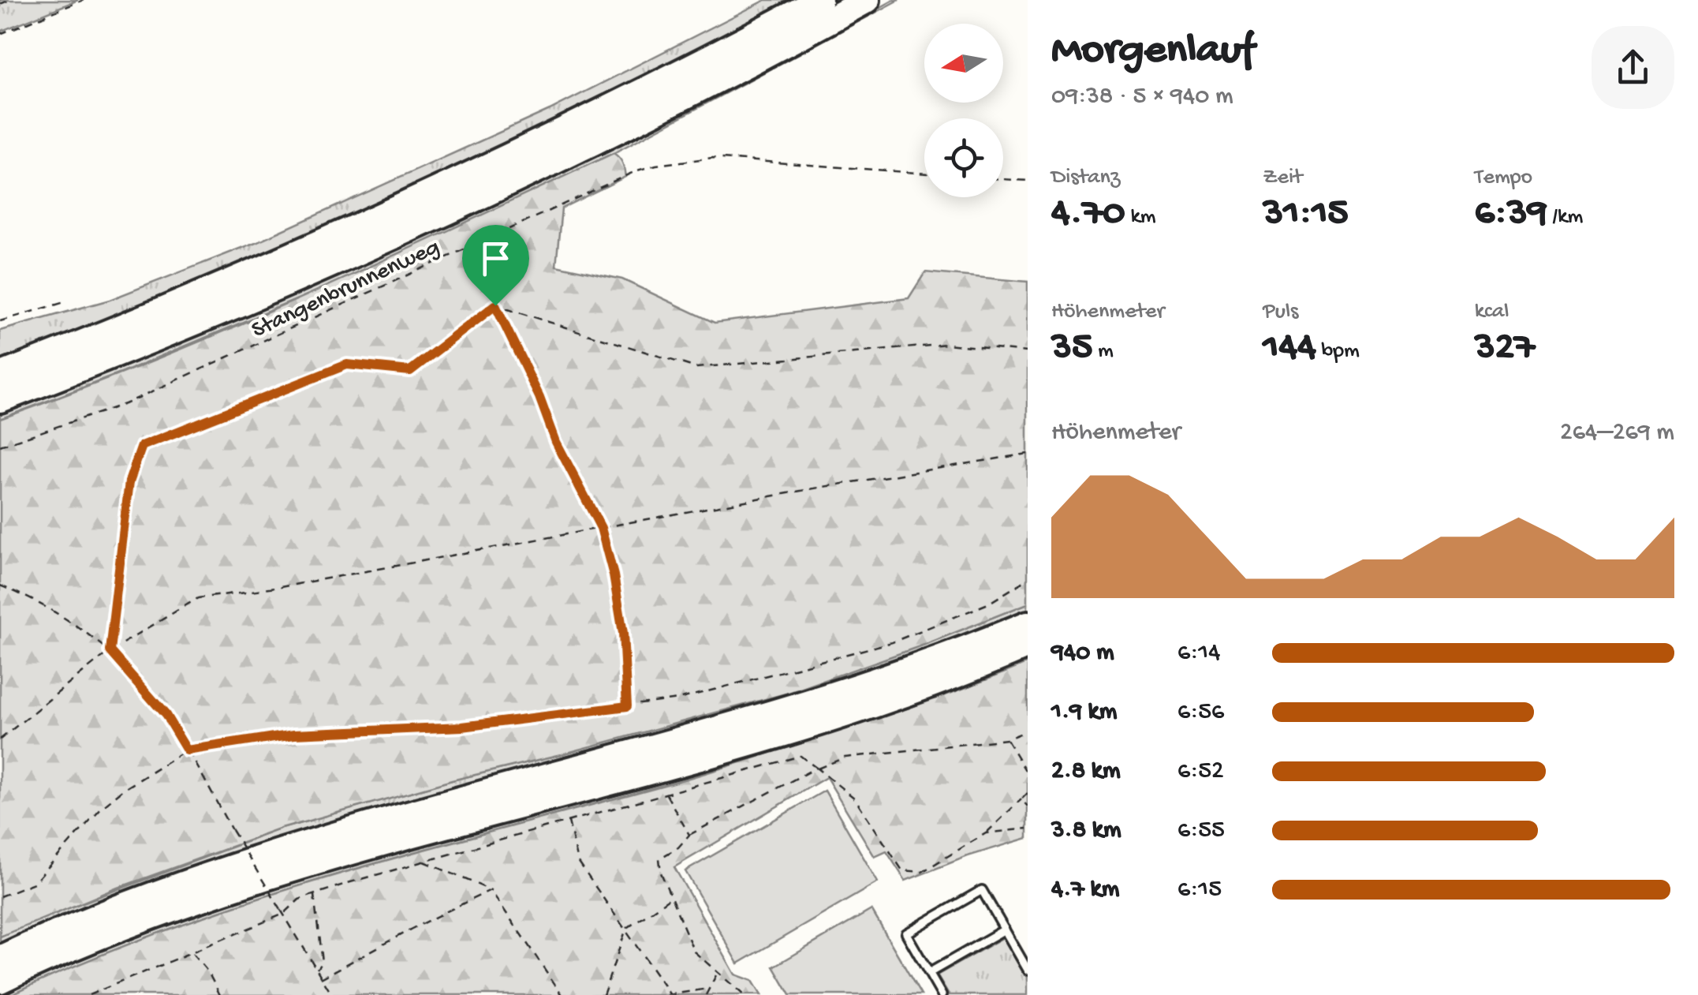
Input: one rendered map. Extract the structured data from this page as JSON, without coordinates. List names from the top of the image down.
{
  "streets": {
    "path": ["Stangenbrunnenweg"]
  },
  "north": "left",
  "page": {
    "heading": ["Morgenlauf", "09:38 · 5 × 940 m"],
    "stats": [
      ["Distanz", "4.70 km"],
      ["Zeit", "31:15"],
      ["Tempo", "6:39 /km"],
      ["Höhenmeter", "35 m"],
      ["Puls", "144 bpm"],
      ["kcal", "327"]
    ],
    "chart": ["Höhenmeter", "264–269 m"],
    "list": [
      {
        "name": "940 m",
        "note": "6:14"
      },
      {
        "name": "1.9 km",
        "note": "6:56"
      },
      {
        "name": "2.8 km",
        "note": "6:52"
      },
      {
        "name": "3.8 km",
        "note": "6:55"
      },
      {
        "name": "4.7 km",
        "note": "6:15"
      }
    ]
  }
}
